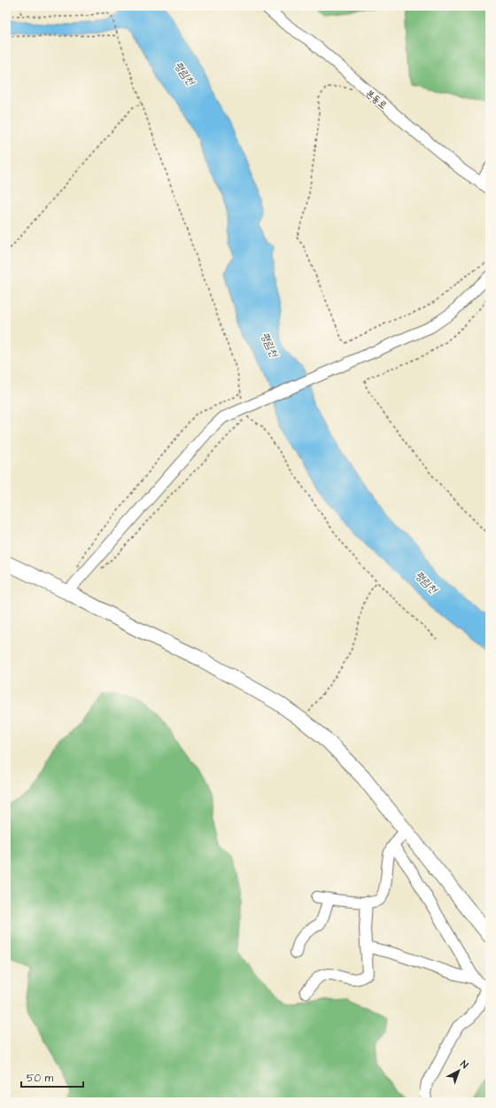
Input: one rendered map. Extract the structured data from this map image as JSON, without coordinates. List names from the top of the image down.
{
  "streets": {
    "street": ["본동로"]
  },
  "water": ["평림천"],
  "scale_bar": "50 m",
  "north": "top right"
}
